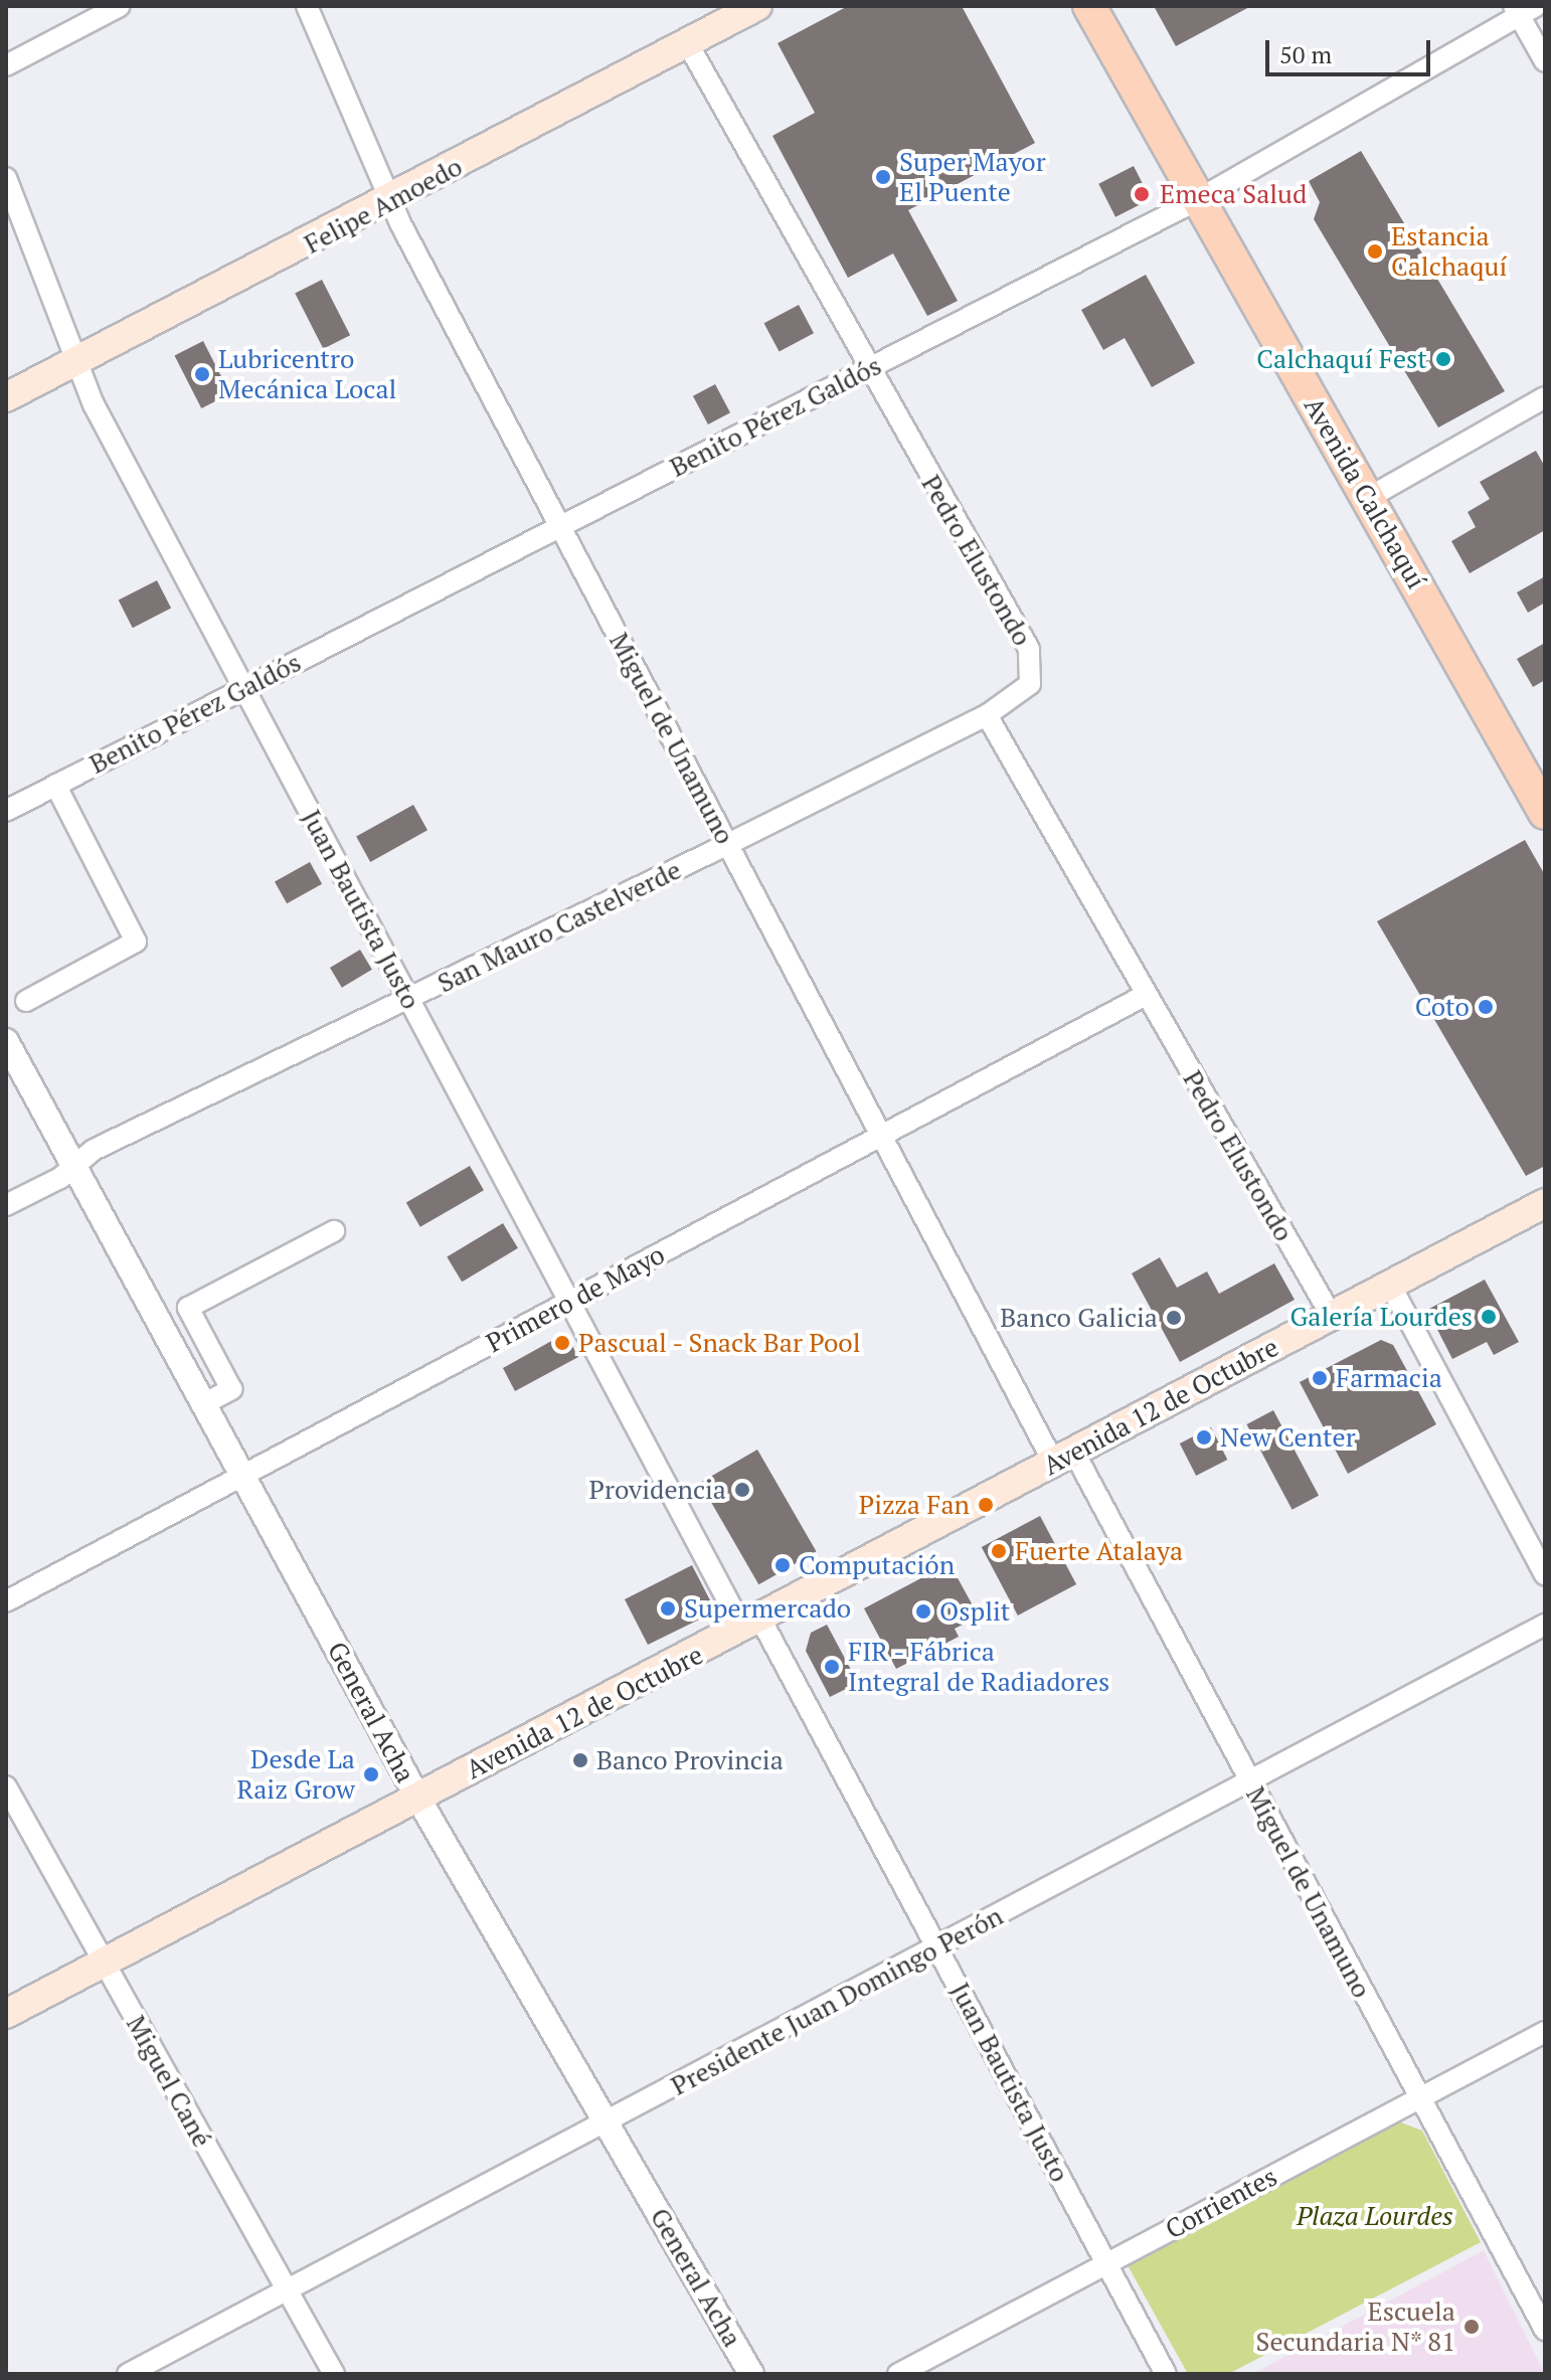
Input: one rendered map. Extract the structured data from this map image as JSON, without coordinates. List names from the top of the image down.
{
  "streets": {
    "main road": ["Felipe Amoedo", "Avenida Calchaquí", "Avenida 12 de Octubre"],
    "street": [
      "Benito Pérez Galdós",
      "Pedro Elustondo",
      "Miguel de Unamuno",
      "Juan Bautista Justo",
      "San Mauro Castelverde",
      "Primero de Mayo",
      "General Acha",
      "Presidente Juan Domingo Perón",
      "Miguel Cané",
      "Corrientes"
    ]
  },
  "crossings": [
    ["Felipe Amoedo", "Pedro Elustondo"],
    ["Felipe Amoedo", "Miguel de Unamuno"],
    ["Felipe Amoedo", "Juan Bautista Justo"],
    ["Benito Pérez Galdós", "Avenida Calchaquí"],
    ["Benito Pérez Galdós", "Pedro Elustondo"],
    ["Benito Pérez Galdós", "Miguel de Unamuno"],
    ["Benito Pérez Galdós", "Juan Bautista Justo"],
    ["Pedro Elustondo", "San Mauro Castelverde"],
    ["Pedro Elustondo", "Primero de Mayo"],
    ["Pedro Elustondo", "Avenida 12 de Octubre"],
    ["Miguel de Unamuno", "San Mauro Castelverde"],
    ["Miguel de Unamuno", "Primero de Mayo"],
    ["Miguel de Unamuno", "Avenida 12 de Octubre"],
    ["Miguel de Unamuno", "Presidente Juan Domingo Perón"],
    ["Miguel de Unamuno", "Corrientes"],
    ["Juan Bautista Justo", "San Mauro Castelverde"],
    ["Juan Bautista Justo", "Primero de Mayo"],
    ["Juan Bautista Justo", "Avenida 12 de Octubre"],
    ["Juan Bautista Justo", "Presidente Juan Domingo Perón"],
    ["Juan Bautista Justo", "Corrientes"],
    ["San Mauro Castelverde", "General Acha"],
    ["Primero de Mayo", "General Acha"],
    ["Avenida 12 de Octubre", "General Acha"],
    ["Avenida 12 de Octubre", "Miguel Cané"],
    ["General Acha", "Presidente Juan Domingo Perón"],
    ["Presidente Juan Domingo Perón", "Miguel Cané"]
  ],
  "parks": ["Plaza Lourdes"],
  "places": [
    "Super Mayor El Puente",
    "Emeca Salud",
    "Estancia Calchaquí",
    "Calchaquí Fest",
    "Lubricentro Mecánica Local",
    "Coto",
    "Galería Lourdes",
    "Banco Galicia",
    "Pascual - Snack Bar Pool",
    "Farmacia",
    "New Center",
    "Providencia",
    "Pizza Fan",
    "Fuerte Atalaya",
    "Computación",
    "Supermercado",
    "Osplit",
    "FIR - Fábrica Integral de Radiadores",
    "Banco Provincia",
    "Desde La Raiz Grow",
    "Escuela Secundaria N* 81"
  ],
  "scale_bar": "50 m"
}
